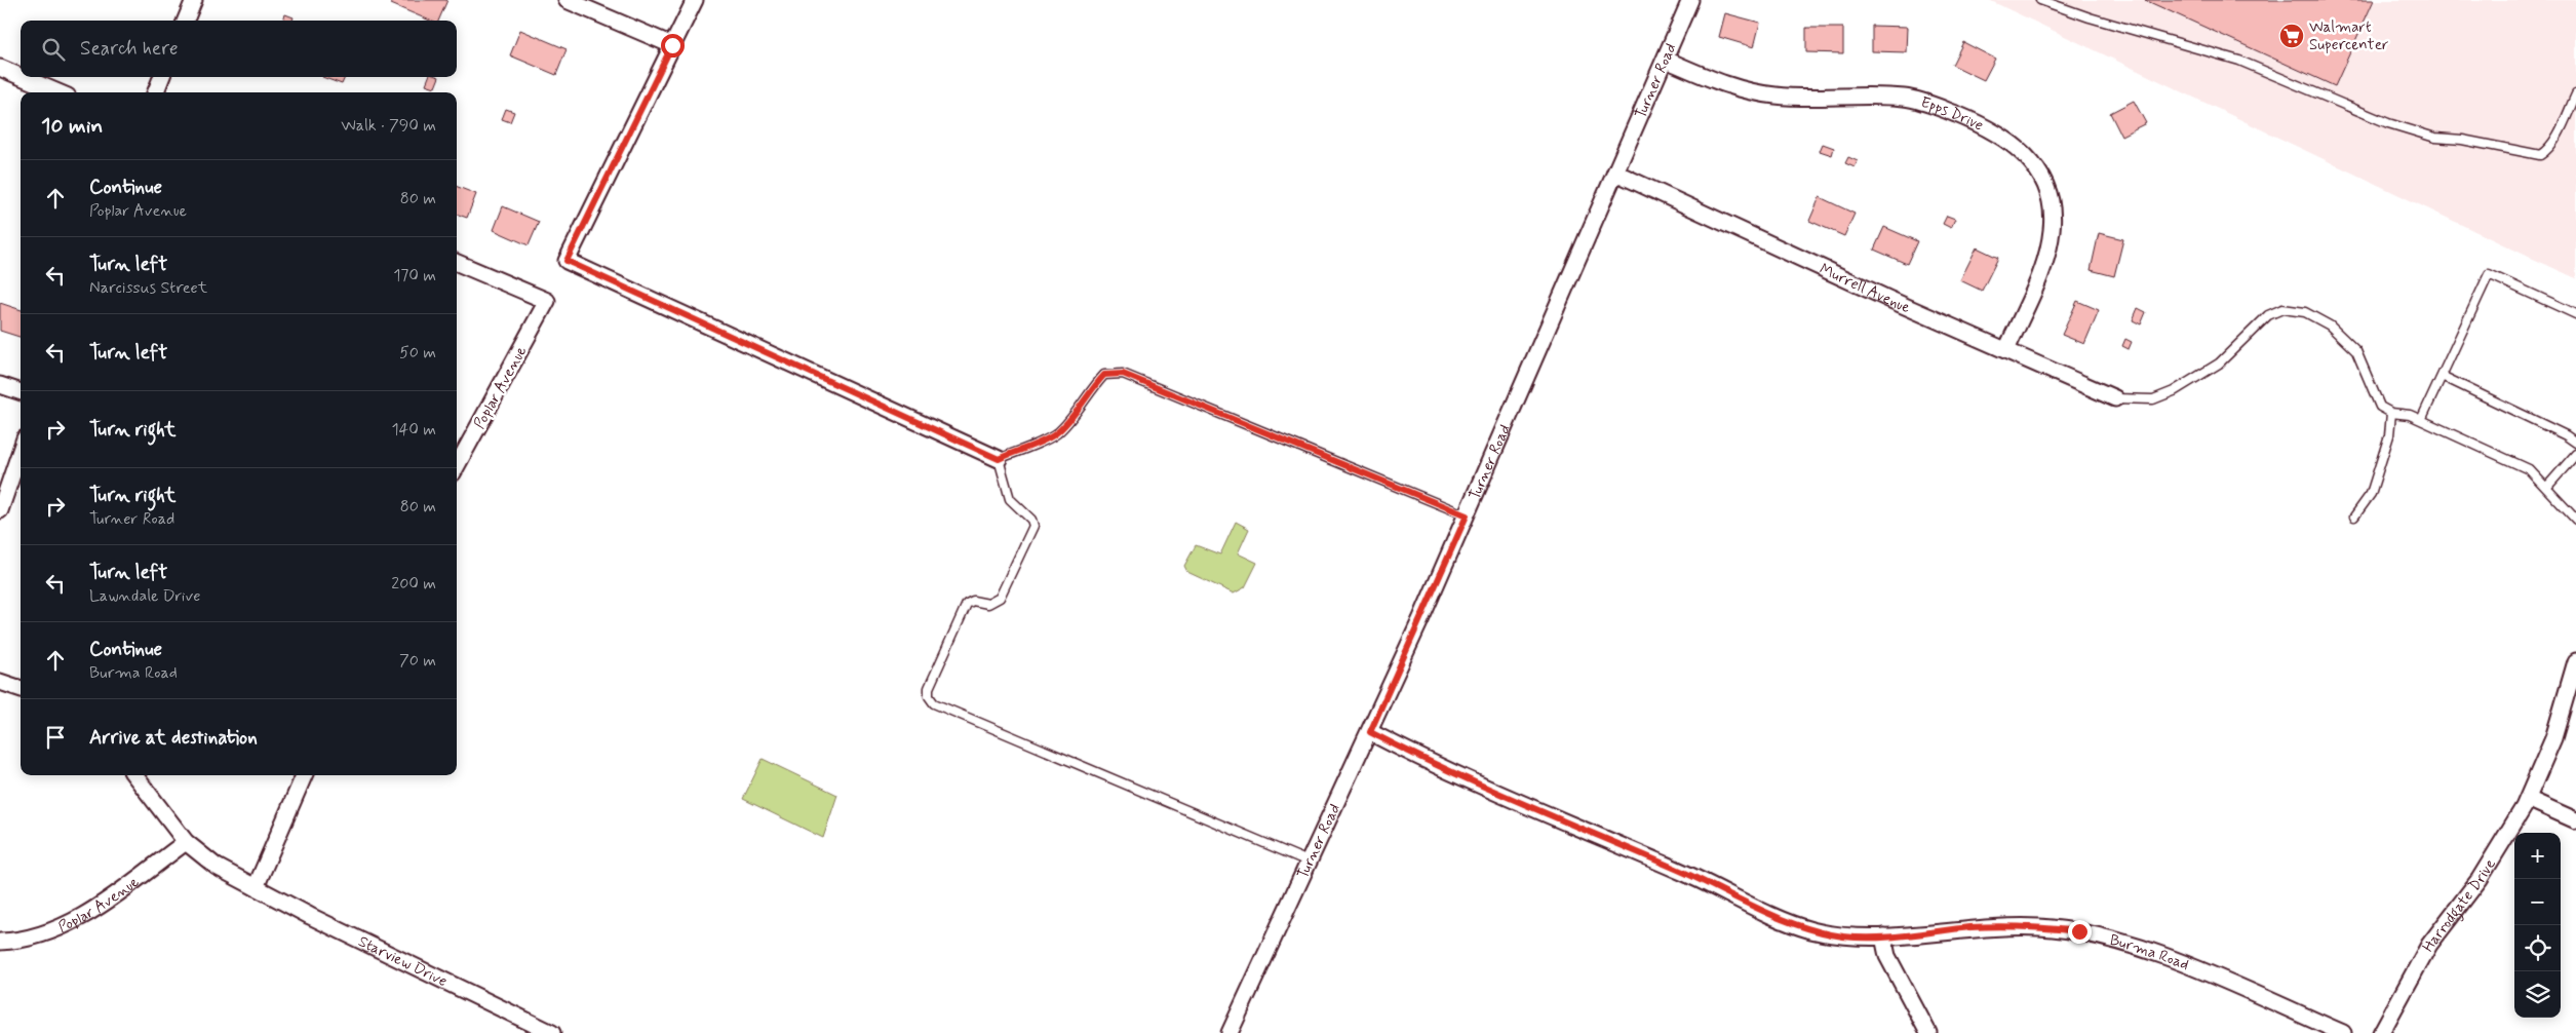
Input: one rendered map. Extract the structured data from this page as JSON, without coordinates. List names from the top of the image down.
{
  "streets": {
    "street": [
      "Turner Road",
      "Epps Drive",
      "Murrell Avenue",
      "Poplar Avenue",
      "Harrodgate Drive",
      "Burma Road",
      "Starview Drive"
    ]
  },
  "crossings": [
    ["Turner Road", "Epps Drive"],
    ["Turner Road", "Murrell Avenue"],
    ["Turner Road", "Burma Road"],
    ["Epps Drive", "Murrell Avenue"],
    ["Poplar Avenue", "Starview Drive"]
  ],
  "places": {
    "supermarket": ["Walmart Supercenter"]
  },
  "page": {
    "search": "Search here",
    "heading": ["10 min", "Walk · 790 m"],
    "list": [
      ["Continue", "Poplar Avenue", "80 m"],
      ["Turn left", "Narcissus Street", "170 m"],
      ["Turn left", "50 m"],
      ["Turn right", "140 m"],
      ["Turn right", "Turner Road", "80 m"],
      ["Turn left", "Lawndale Drive", "200 m"],
      ["Continue", "Burma Road", "70 m"],
      "Arrive at destination"
    ],
    "map_buttons": ["+", "−"]
  }
}
